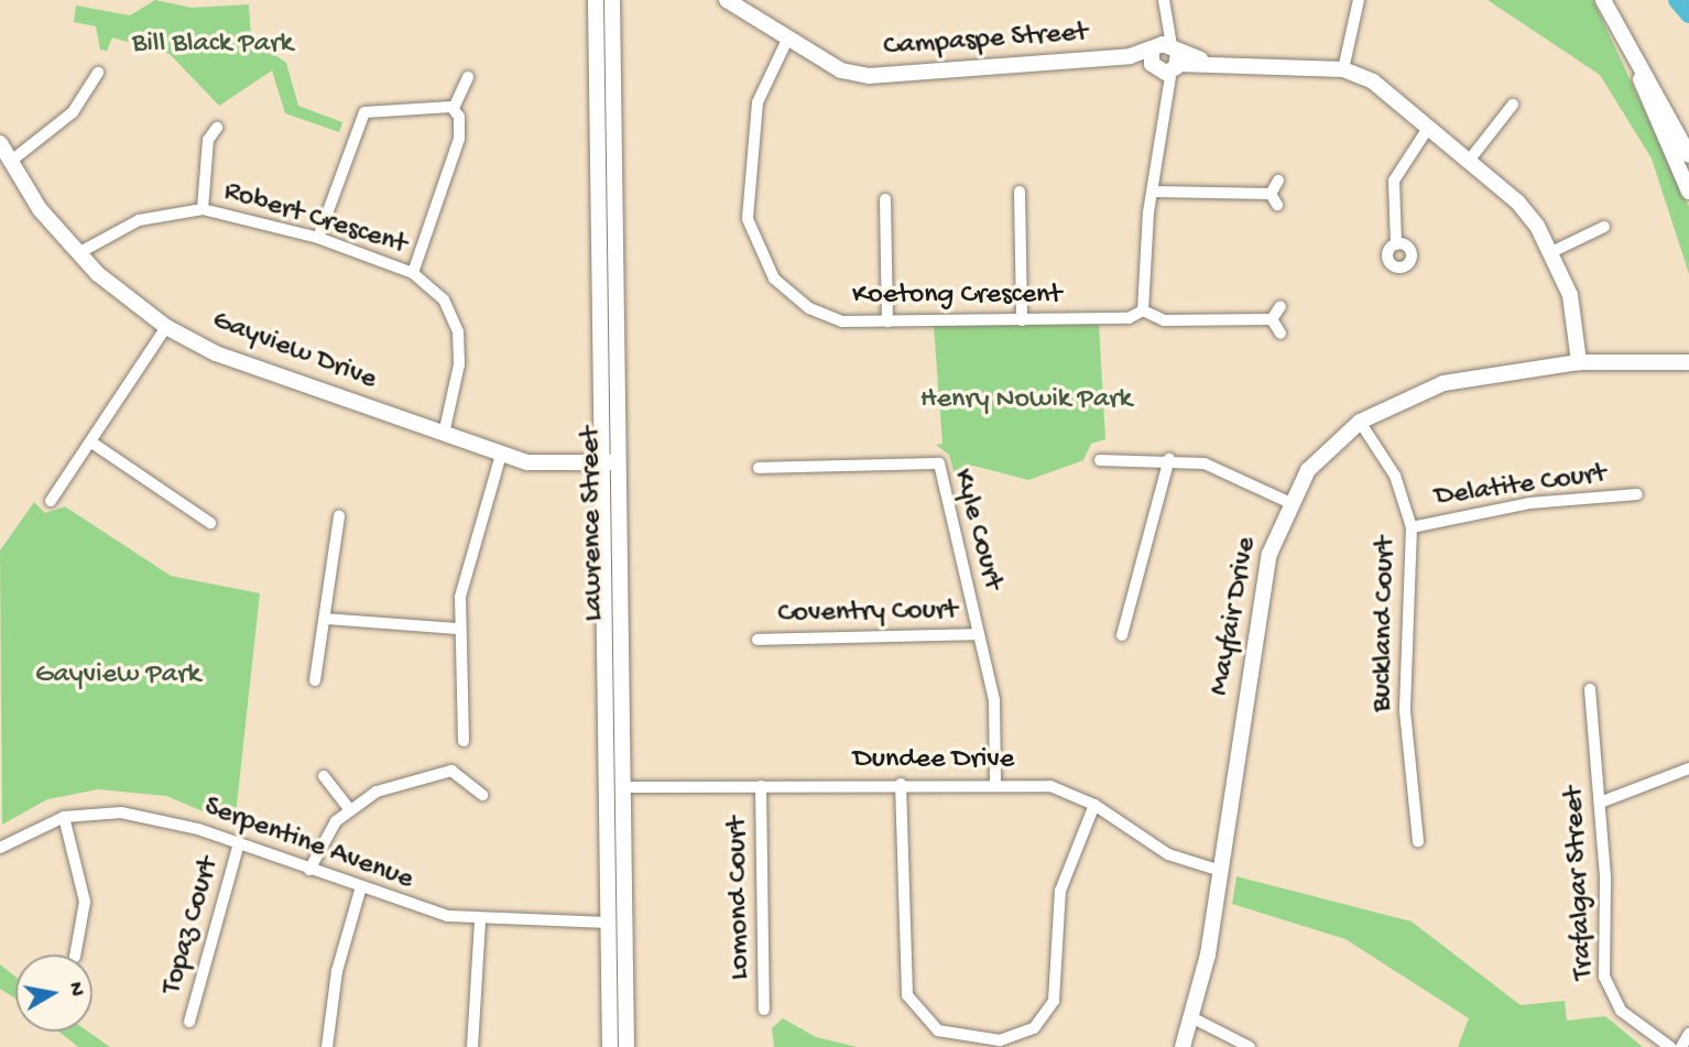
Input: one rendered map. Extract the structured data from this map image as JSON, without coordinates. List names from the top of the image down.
{
  "streets": {
    "street": [
      "Campaspe Street",
      "Robert Crescent",
      "Koetong Crescent",
      "Gayview Drive",
      "Delatite Court",
      "Lawrence Street",
      "Kyle Court",
      "Coventry Court",
      "Mayfair Drive",
      "Buckland Court",
      "Dundee Drive",
      "Serpentine Avenue",
      "Trafalgar Street",
      "Lomond Court",
      "Topaz Court"
    ]
  },
  "crossings": [
    ["Campaspe Street", "Koetong Crescent"],
    ["Robert Crescent", "Gayview Drive"],
    ["Gayview Drive", "Lawrence Street"],
    ["Delatite Court", "Buckland Court"],
    ["Lawrence Street", "Dundee Drive"],
    ["Lawrence Street", "Serpentine Avenue"],
    ["Kyle Court", "Coventry Court"],
    ["Kyle Court", "Dundee Drive"],
    ["Mayfair Drive", "Buckland Court"],
    ["Mayfair Drive", "Dundee Drive"],
    ["Dundee Drive", "Lomond Court"],
    ["Serpentine Avenue", "Topaz Court"]
  ],
  "parks": ["Bill Black Park", "Henry Nowik Park", "Gayview Park"],
  "north": "right"
}
